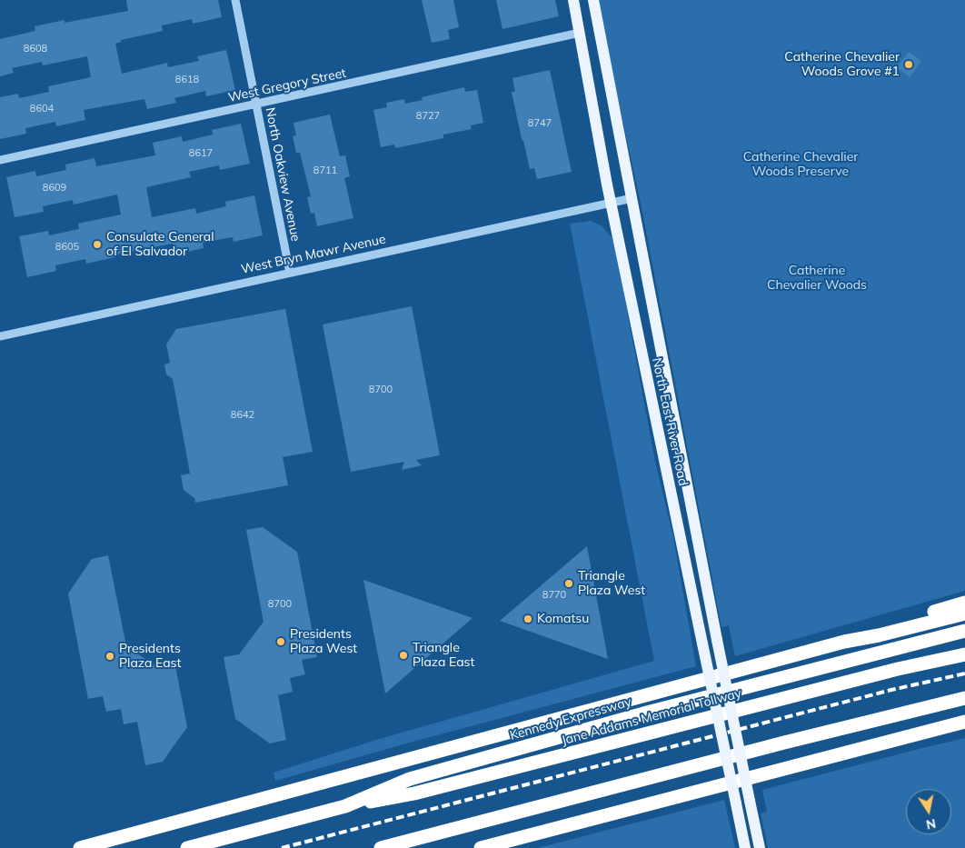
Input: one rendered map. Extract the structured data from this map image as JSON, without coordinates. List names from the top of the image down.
{
  "streets": {
    "highway": ["Jane Addams Memorial Tollway", "Kennedy Expressway"],
    "main road": ["North East River Road"],
    "street": ["West Gregory Street", "North Oakview Avenue", "West Bryn Mawr Avenue"]
  },
  "crossings": [
    ["West Gregory Street", "North Oakview Avenue"],
    ["West Gregory Street", "North East River Road"],
    ["North Oakview Avenue", "West Bryn Mawr Avenue"],
    ["West Bryn Mawr Avenue", "North East River Road"],
    ["Jane Addams Memorial Tollway", "Kennedy Expressway"]
  ],
  "parks": ["Catherine Chevalier Woods Preserve", "Catherine Chevalier Woods"],
  "places": [
    "Catherine Chevalier Woods Grove #1",
    "Consulate General of El Salvador",
    "Triangle Plaza West",
    "Komatsu",
    "Presidents Plaza West",
    "Triangle Plaza East",
    "Presidents Plaza East"
  ],
  "house_numbers": [
    "8608",
    "8618",
    "8604",
    "8727",
    "8747",
    "8617",
    "8711",
    "8609",
    "8605",
    "8700",
    "8642",
    "8770",
    "8700"
  ],
  "north": "bottom"
}
